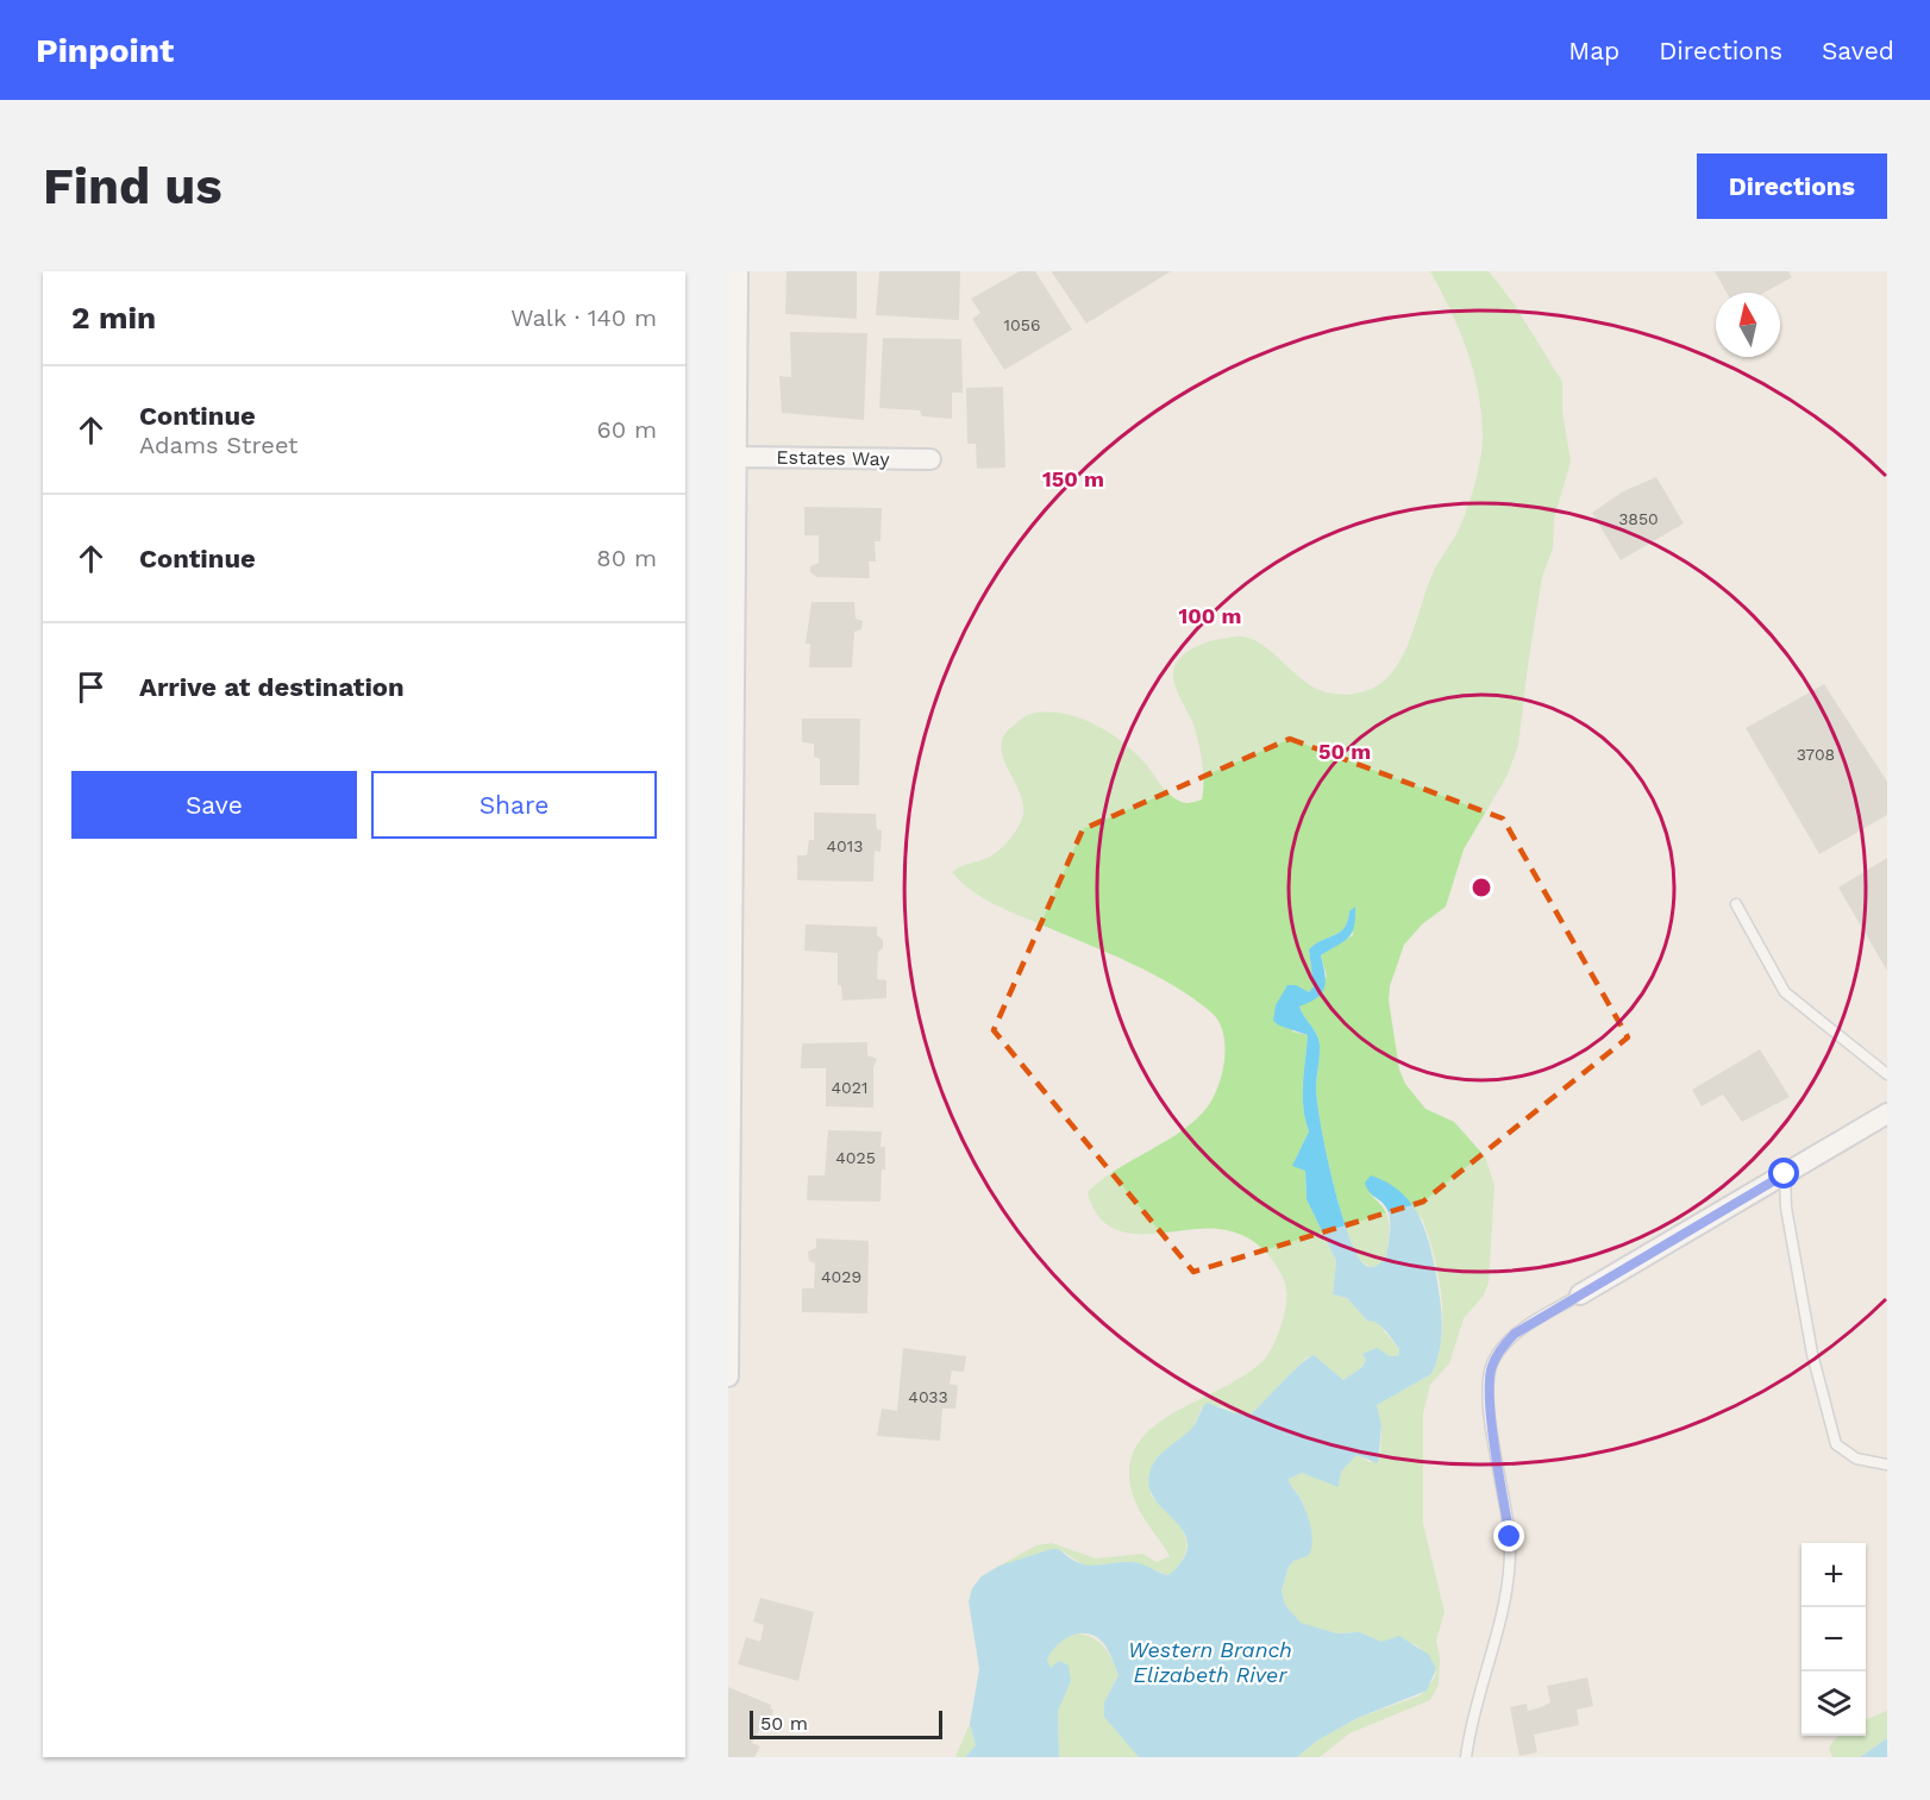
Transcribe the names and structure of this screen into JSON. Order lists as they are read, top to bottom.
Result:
{
  "streets": {
    "street": ["Estates Way"]
  },
  "water": ["Western Branch Elizabeth River"],
  "house_numbers": [
    "1056",
    "3850",
    "3708",
    "4013",
    "4021",
    "4025",
    "4029",
    "4033"
  ],
  "scale_bar": "50 m",
  "north": "top",
  "page": {
    "header": "Pinpoint",
    "nav": ["Map", "Directions", "Saved"],
    "buttons": [
      "Directions",
      ["Save", "Share"]
    ],
    "title": "Find us",
    "heading": ["2 min", "Walk · 140 m"],
    "list": [
      ["Continue", "Adams Street", "60 m"],
      ["Continue", "80 m"],
      "Arrive at destination"
    ],
    "map_buttons": ["+", "−"],
    "scale": "50 m"
  },
  "rings": ["150 m", "100 m", "50 m"]
}
